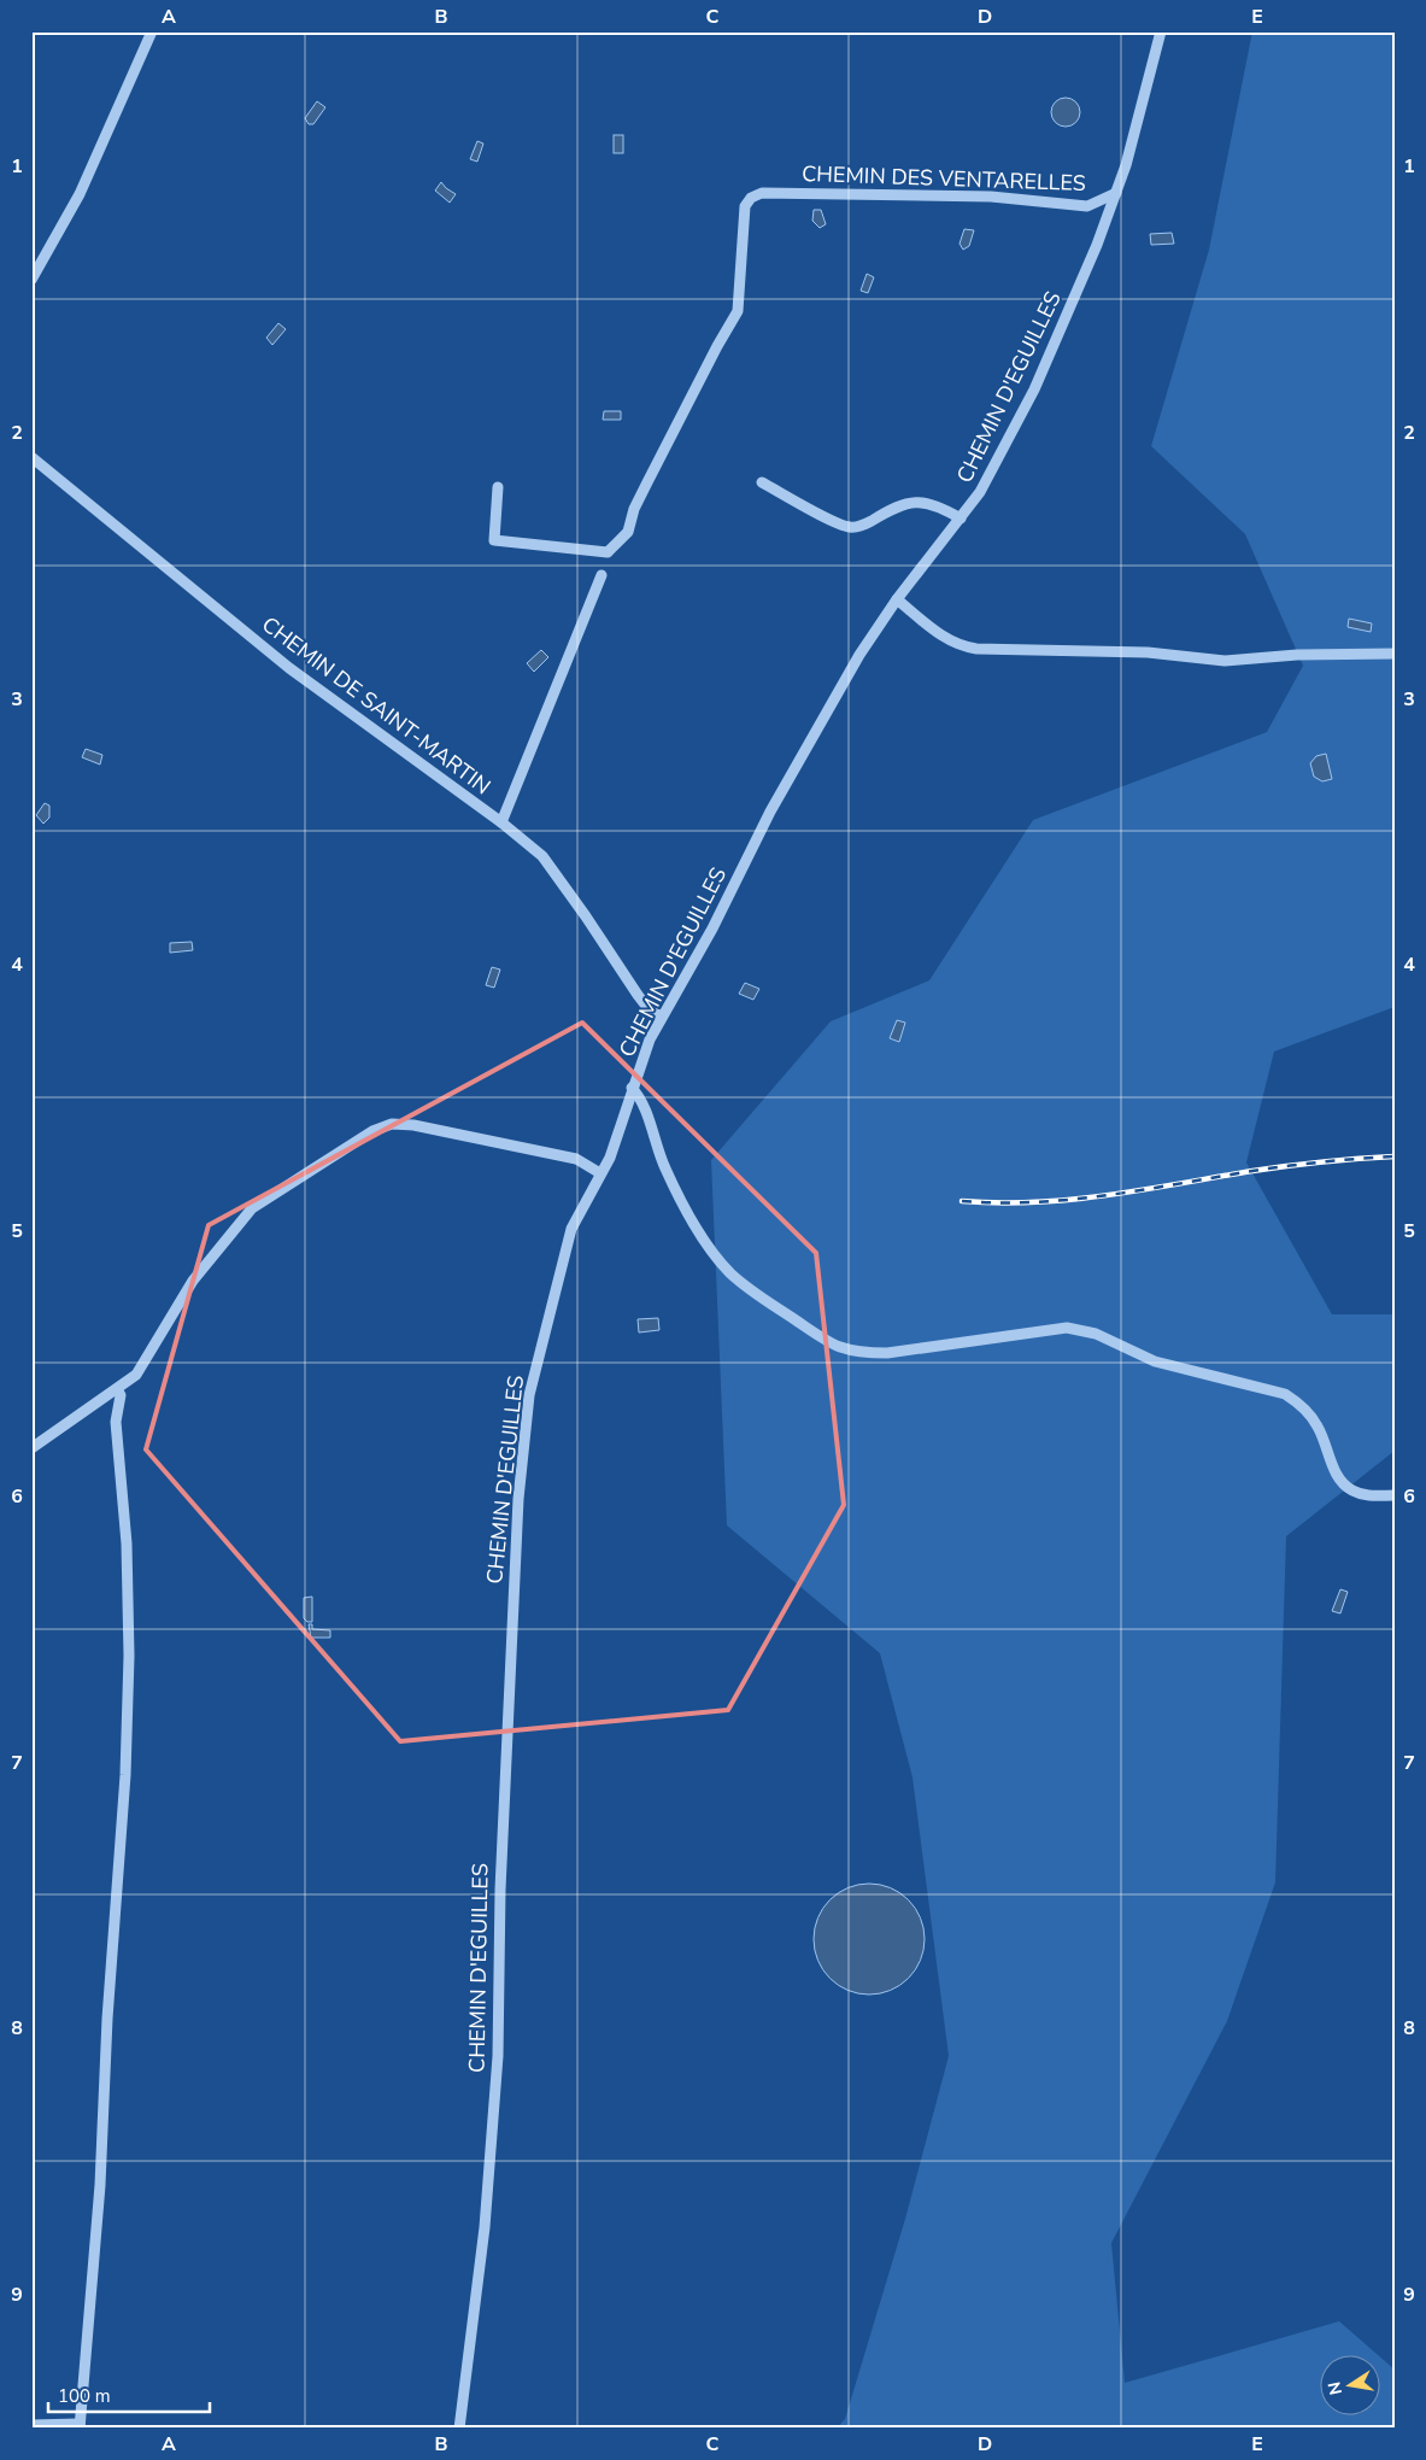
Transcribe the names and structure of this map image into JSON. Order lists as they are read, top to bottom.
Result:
{
  "streets": {
    "street": ["CHEMIN DES VENTARELLES", "CHEMIN D'EGUILLES", "CHEMIN DE SAINT-MARTIN"]
  },
  "crossings": [
    ["CHEMIN DES VENTARELLES", "CHEMIN D'EGUILLES"],
    ["CHEMIN D'EGUILLES", "CHEMIN DE SAINT-MARTIN"]
  ],
  "scale_bar": "100 m",
  "north": "left",
  "grid": {
    "columns": [
      "A",
      "B",
      "C",
      "D",
      "E"
    ],
    "rows": [
      "1",
      "2",
      "3",
      "4",
      "5",
      "6",
      "7",
      "8",
      "9"
    ]
  }
}
